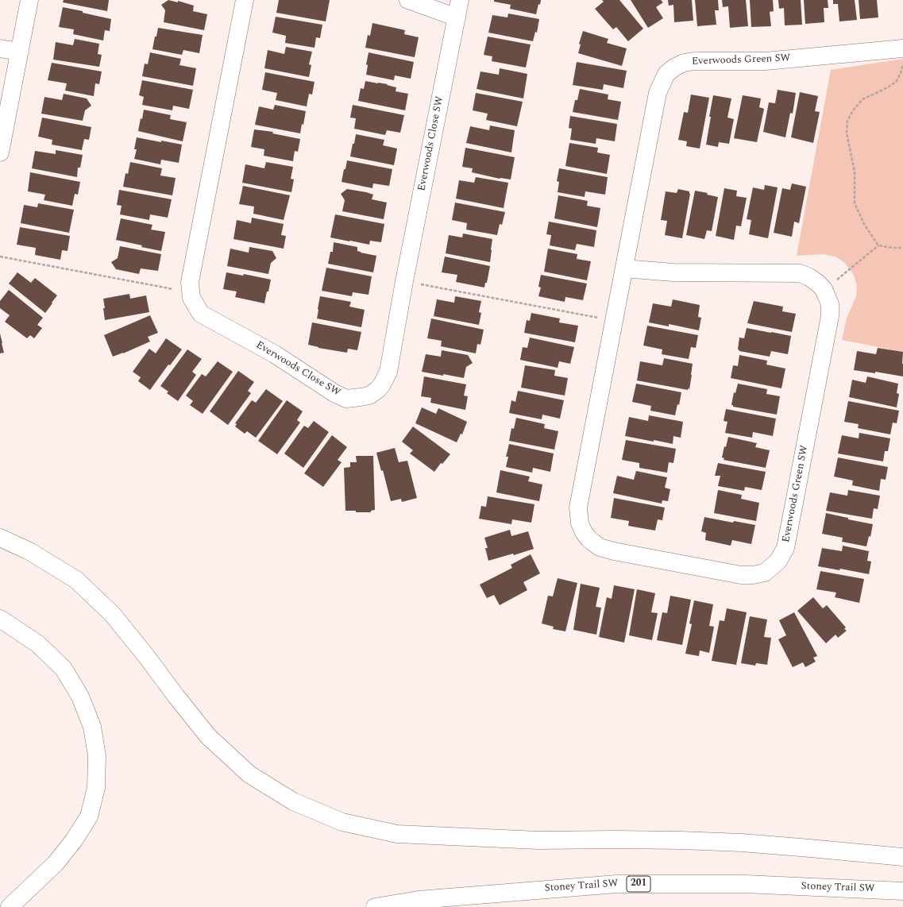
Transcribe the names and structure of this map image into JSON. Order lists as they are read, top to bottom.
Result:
{
  "streets": {
    "main road": [
      "Everwoods Green SW",
      "Everwoods Close SW",
      "201",
      "Stoney Trail SW"
    ]
  }
}
